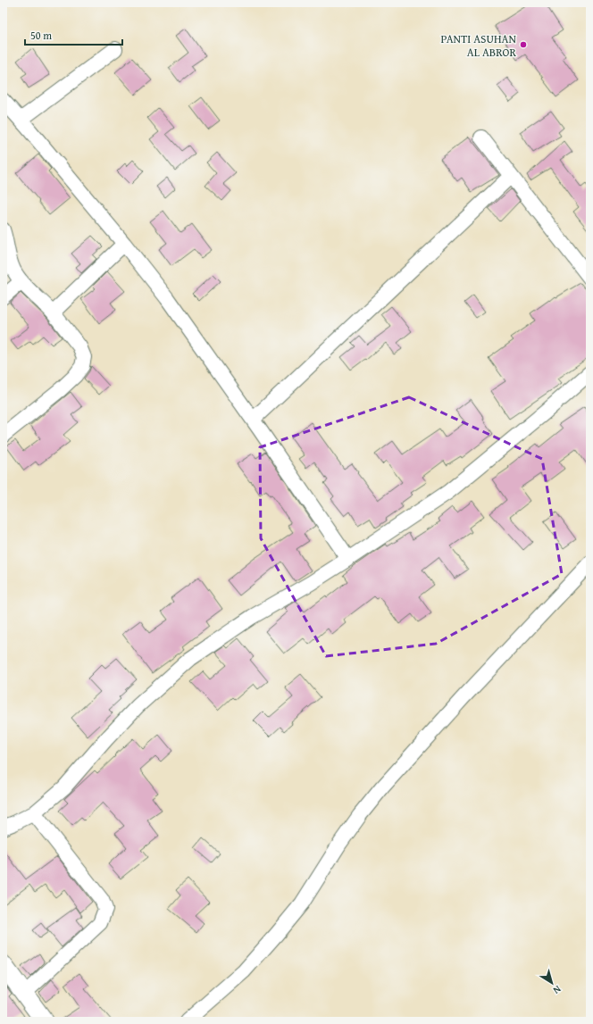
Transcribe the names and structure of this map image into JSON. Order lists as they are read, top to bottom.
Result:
{
  "places": ["PANTI ASUHAN AL ABROR"],
  "scale_bar": "50 m",
  "north": "bottom right"
}
